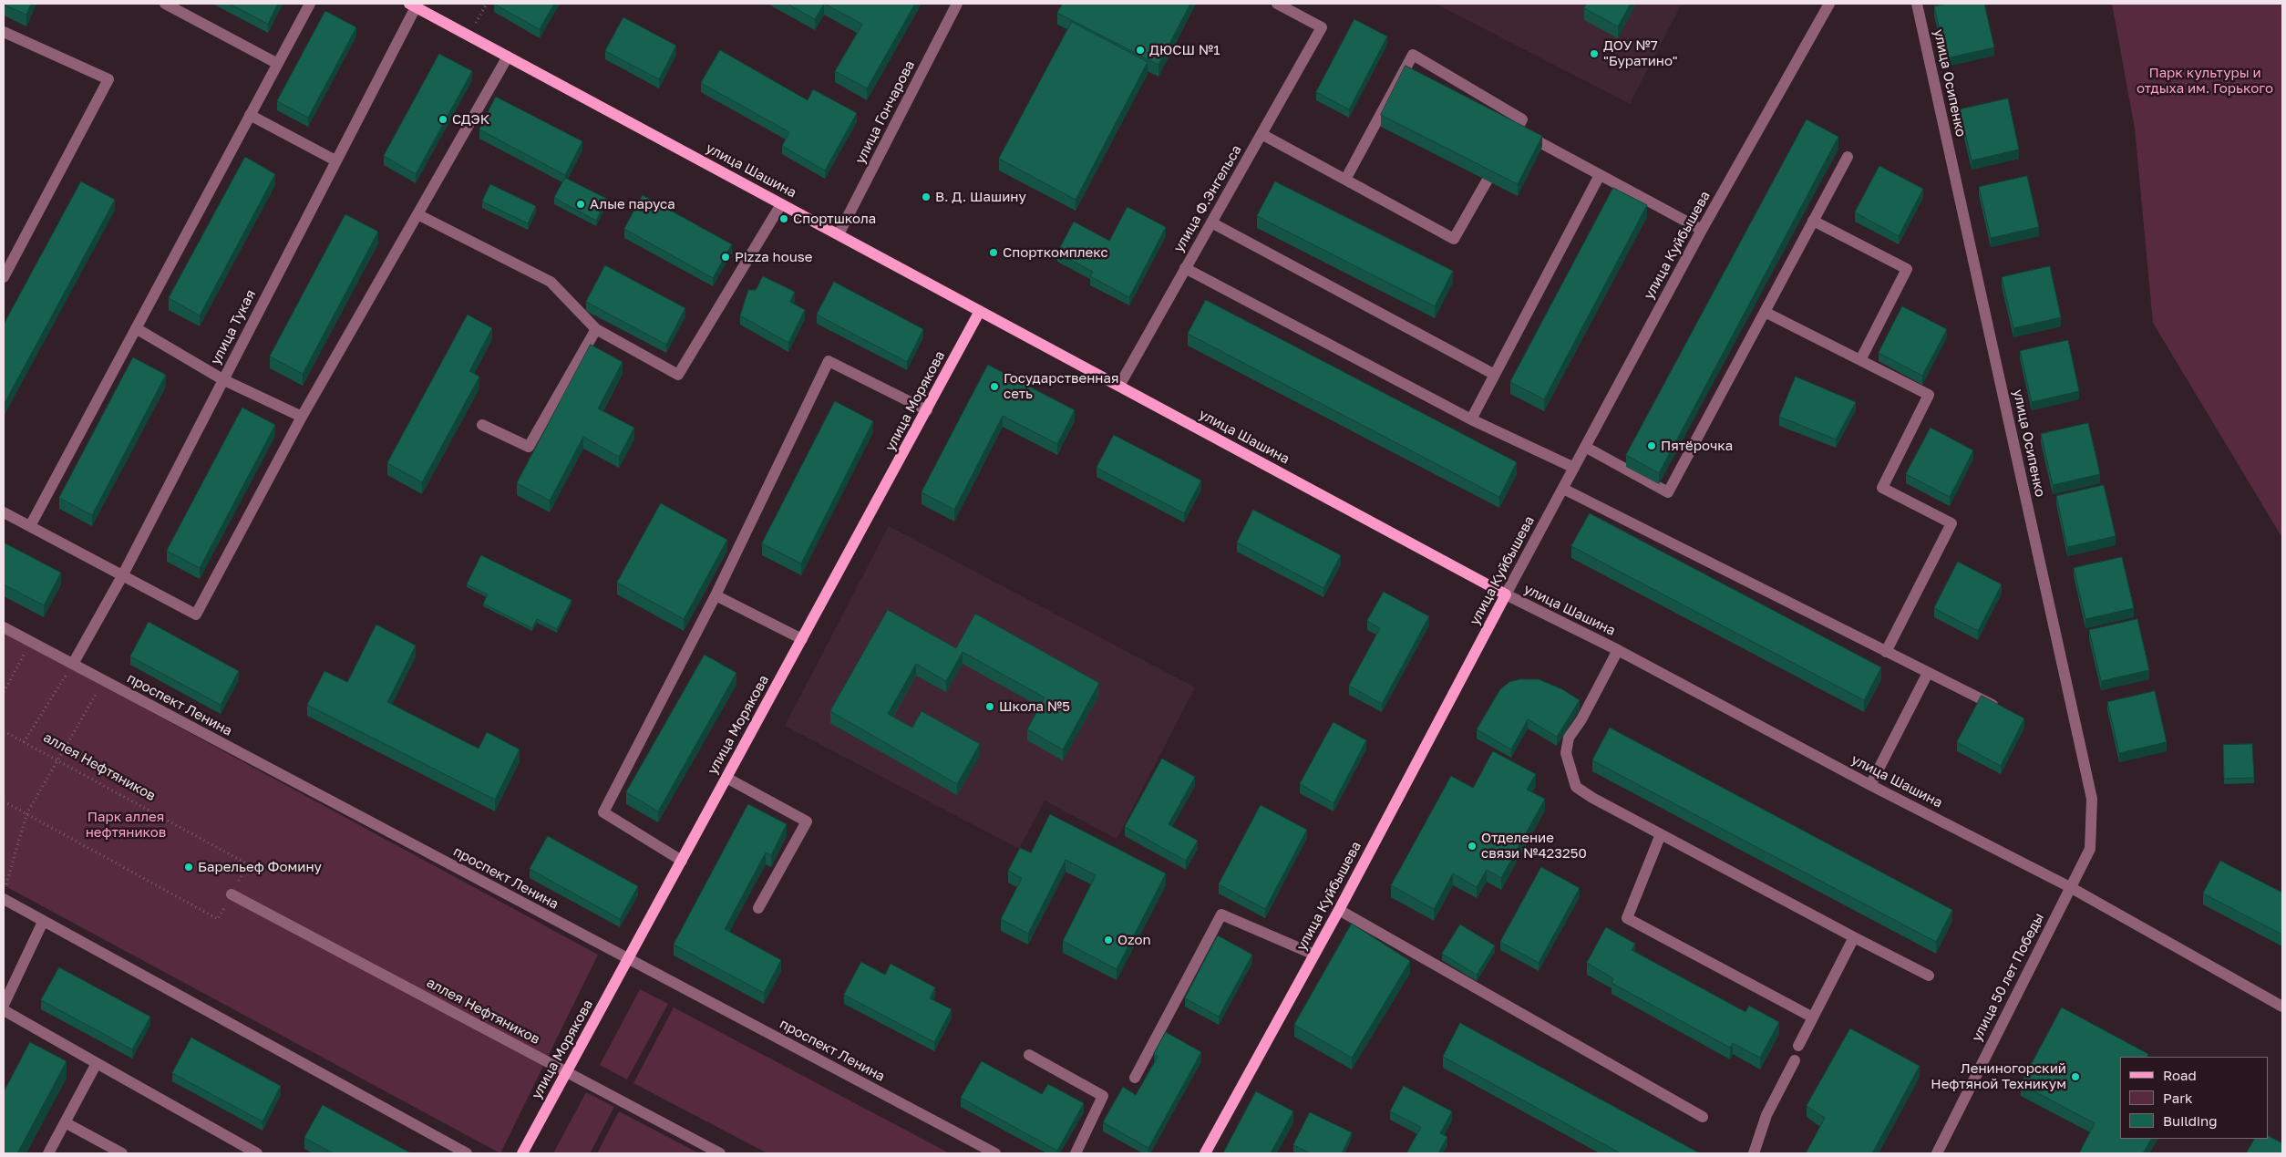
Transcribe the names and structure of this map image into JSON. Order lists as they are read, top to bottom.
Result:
{
  "streets": {
    "main road": ["улица Шашина", "улица Куйбышева", "улица Морякова"],
    "street": [
      "улица Осипенко",
      "улица Гончарова",
      "улица Ф.Энгельса",
      "улица Тукая",
      "проспект Ленина",
      "аллея Нефтяников",
      "улица 50 лет Победы"
    ]
  },
  "crossings": [
    ["улица Осипенко", "улица Шашина"],
    ["улица Осипенко", "улица 50 лет Победы"],
    ["улица Гончарова", "улица Шашина"],
    ["улица Шашина", "улица Ф.Энгельса"],
    ["улица Шашина", "улица Куйбышева"],
    ["улица Шашина", "улица Тукая"],
    ["улица Шашина", "улица Морякова"],
    ["улица Шашина", "улица 50 лет Победы"],
    ["улица Тукая", "проспект Ленина"],
    ["улица Морякова", "проспект Ленина"],
    ["улица Морякова", "аллея Нефтяников"]
  ],
  "parks": ["Парк культуры и отдыха им. Горького", "Парк аллея нефтяников"],
  "places": [
    "ДЮСШ №1",
    "ДОУ №7 \"Буратино\"",
    "СДЭК",
    "В. Д. Шашину",
    "Алые паруса",
    "Спортшкола",
    "Спорткомплекс",
    "Pizza house",
    "Государственная сеть",
    "Пятёрочка",
    "Школа №5",
    "Отделение связи №423250",
    "Барельеф Фомину",
    "Ozon",
    "Лениногорский Нефтяной Техникум"
  ],
  "legend": ["Road", "Park", "Building"]
}
